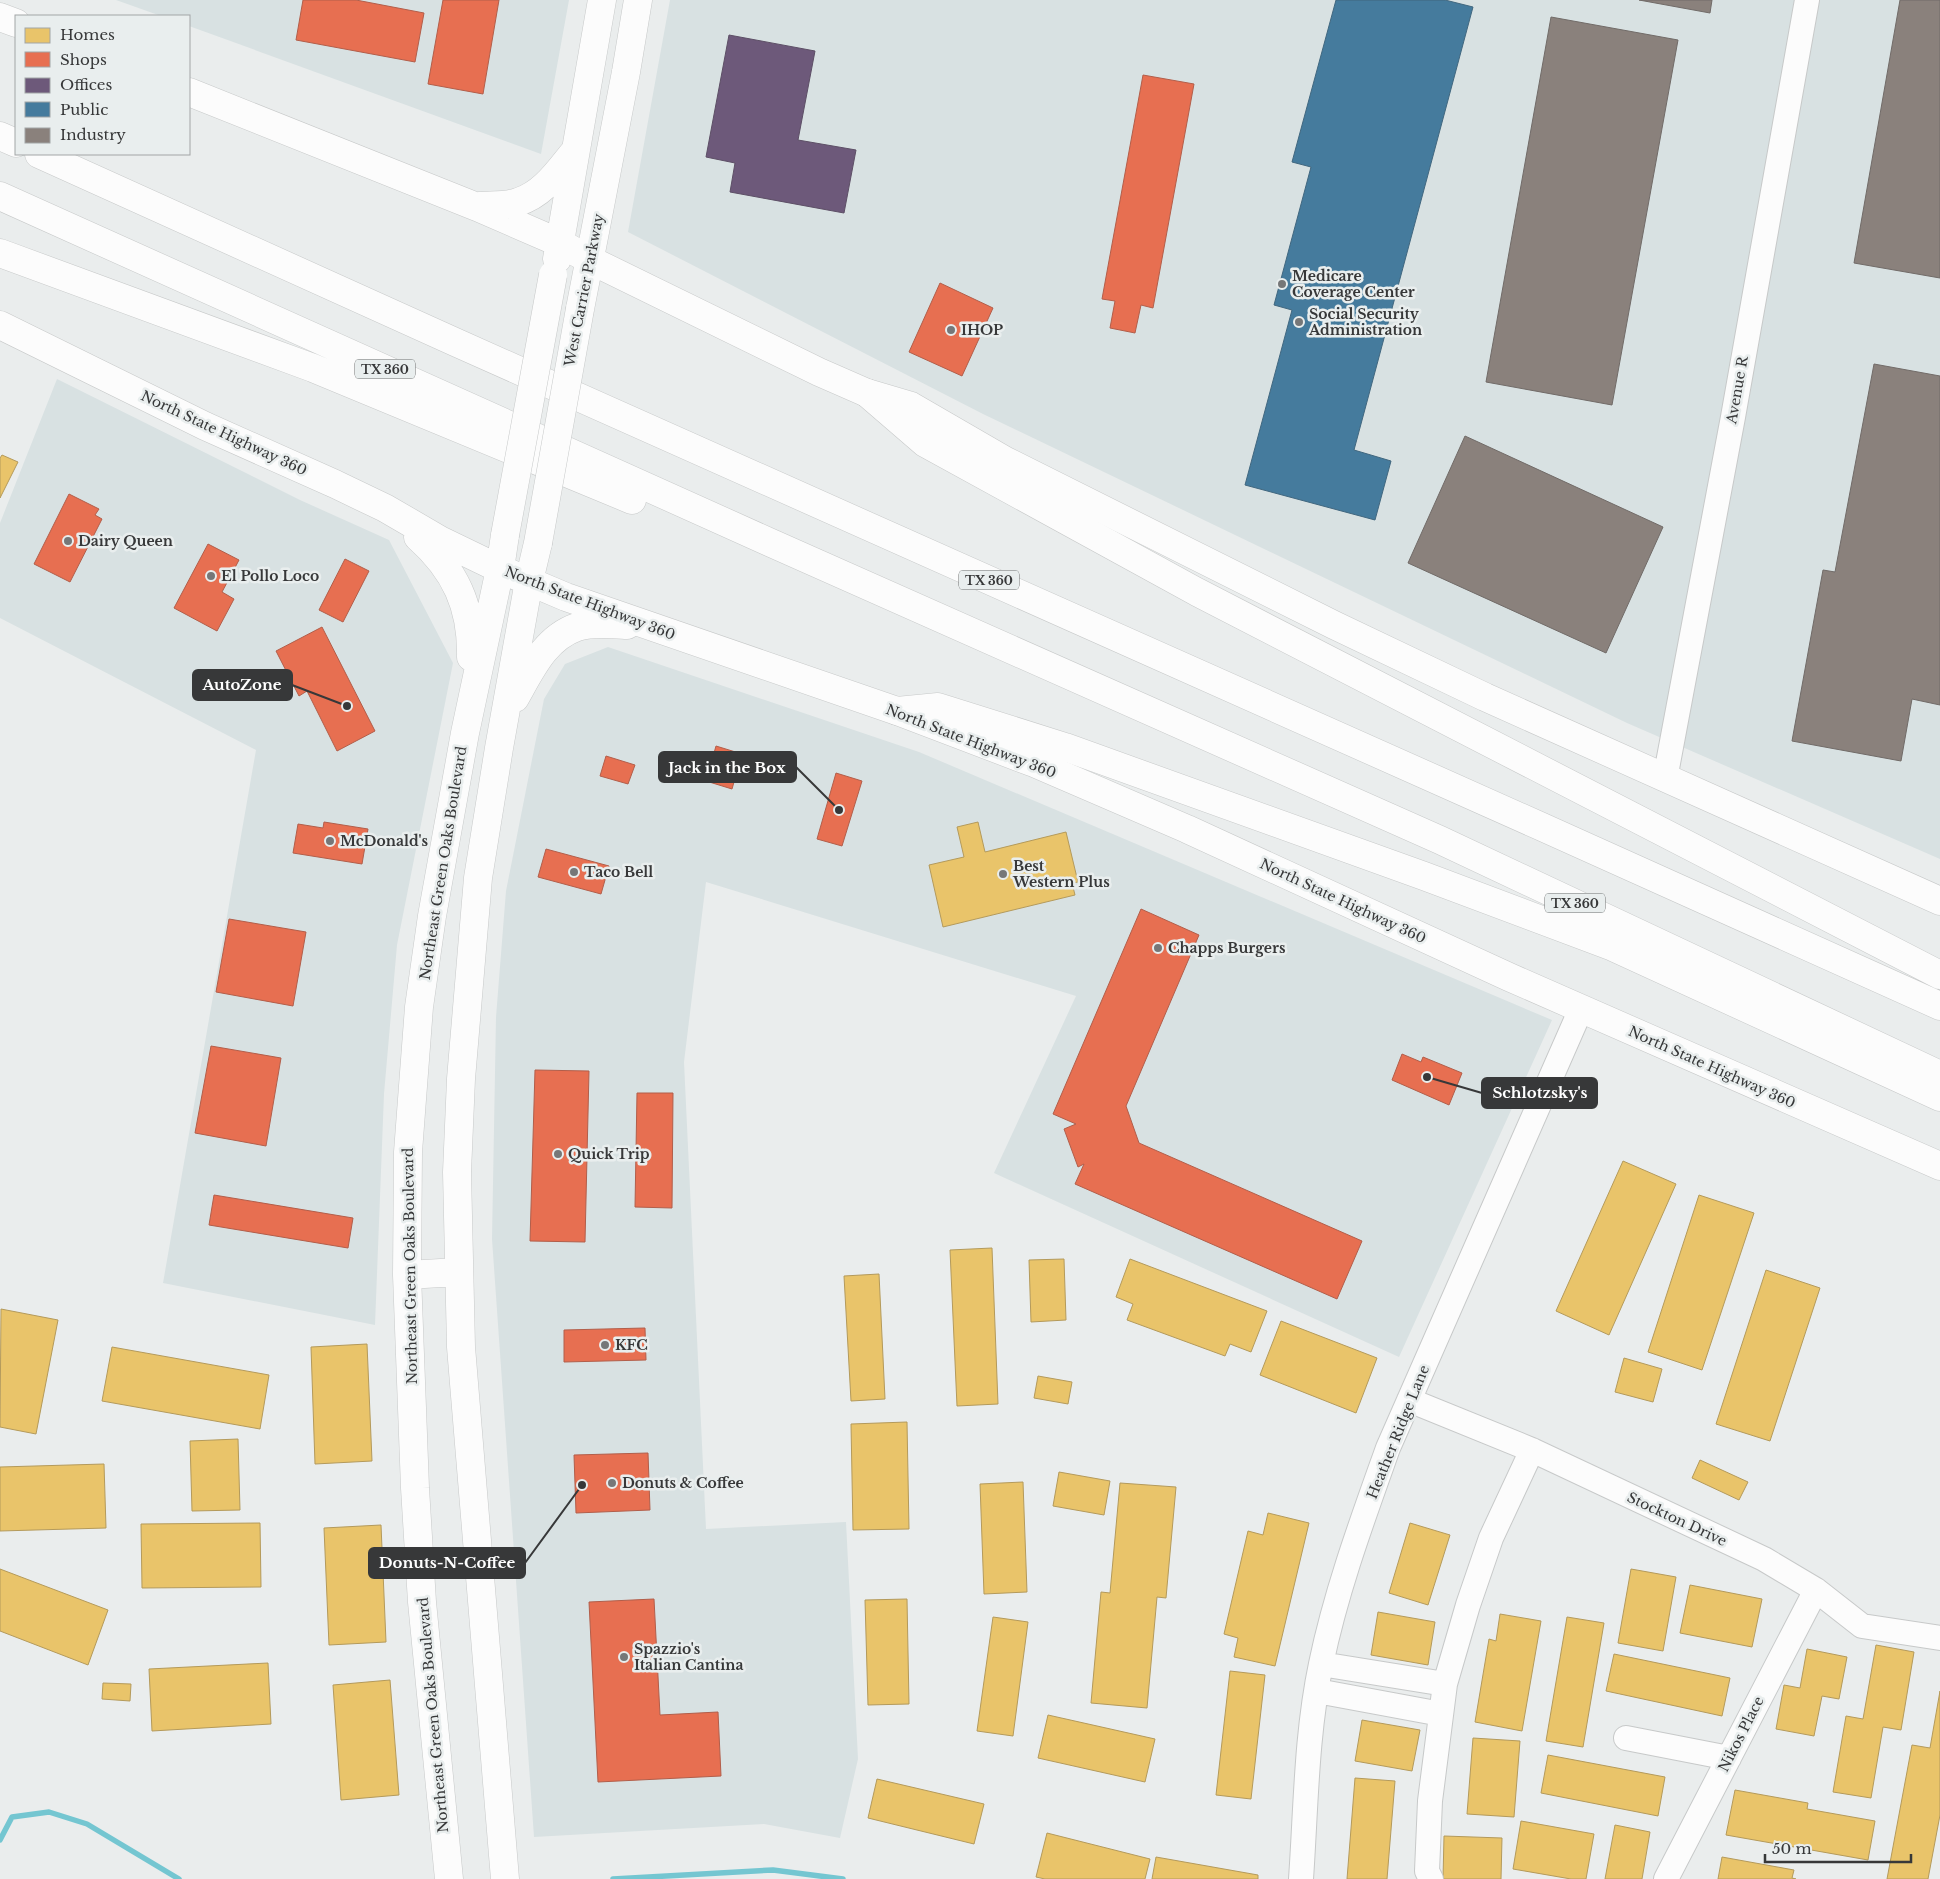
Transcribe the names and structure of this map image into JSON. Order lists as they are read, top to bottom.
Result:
{
  "streets": {
    "main road": [
      "West Carrier Parkway",
      "TX 360",
      "North State Highway 360",
      "Northeast Green Oaks Boulevard"
    ],
    "street": [
      "Avenue R",
      "Heather Ridge Lane",
      "Stockton Drive",
      "Nikos Place"
    ]
  },
  "crossings": [
    ["West Carrier Parkway", "North State Highway 360"],
    ["North State Highway 360", "Northeast Green Oaks Boulevard"],
    ["North State Highway 360", "Heather Ridge Lane"],
    ["Heather Ridge Lane", "Stockton Drive"],
    ["Stockton Drive", "Nikos Place"]
  ],
  "places": [
    "Medicare Coverage Center",
    "Social Security Administration",
    "IHOP",
    "Dairy Queen",
    "El Pollo Loco",
    "AutoZone",
    "Jack in the Box",
    "McDonald's",
    "Taco Bell",
    "Best Western Plus",
    "Chapps Burgers",
    "Schlotzsky's",
    "Quick Trip",
    "KFC",
    "Donuts & Coffee",
    "Donuts-N-Coffee",
    "Spazzio's Italian Cantina"
  ],
  "legend": [
    "Homes",
    "Shops",
    "Offices",
    "Public",
    "Industry"
  ],
  "scale_bar": "50 m"
}
